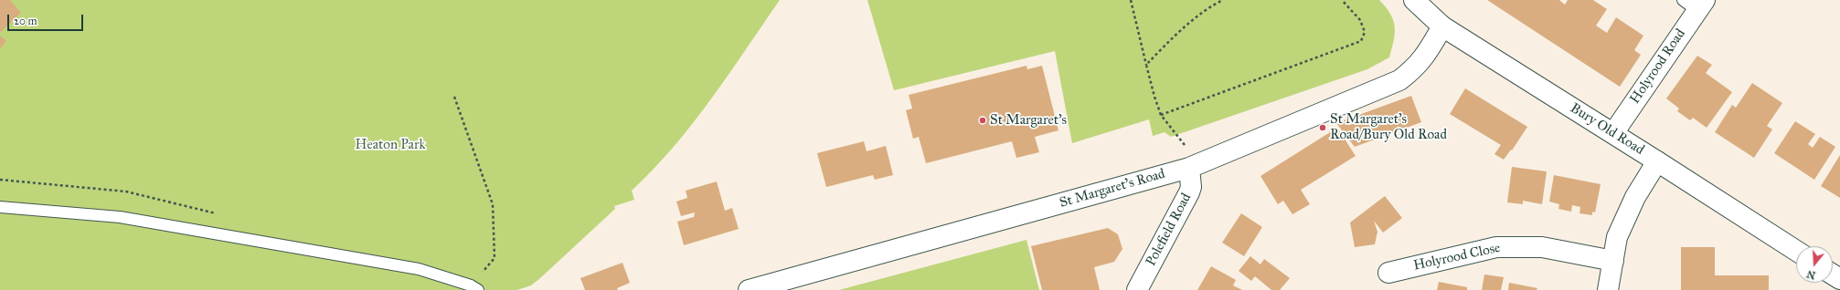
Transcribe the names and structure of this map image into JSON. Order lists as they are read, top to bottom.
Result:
{
  "streets": {
    "street": [
      "Holyrood Road",
      "Bury Old Road",
      "St Margaret's Road",
      "Polefield Road",
      "Holyrood Close"
    ]
  },
  "crossings": [
    ["Holyrood Road", "Bury Old Road"],
    ["Bury Old Road", "St Margaret's Road"],
    ["St Margaret's Road", "Polefield Road"]
  ],
  "parks": ["Heaton Park"],
  "places": ["St Margaret's", "St Margaret's Road/Bury Old Road"],
  "scale_bar": "20 m",
  "north": "bottom"
}
